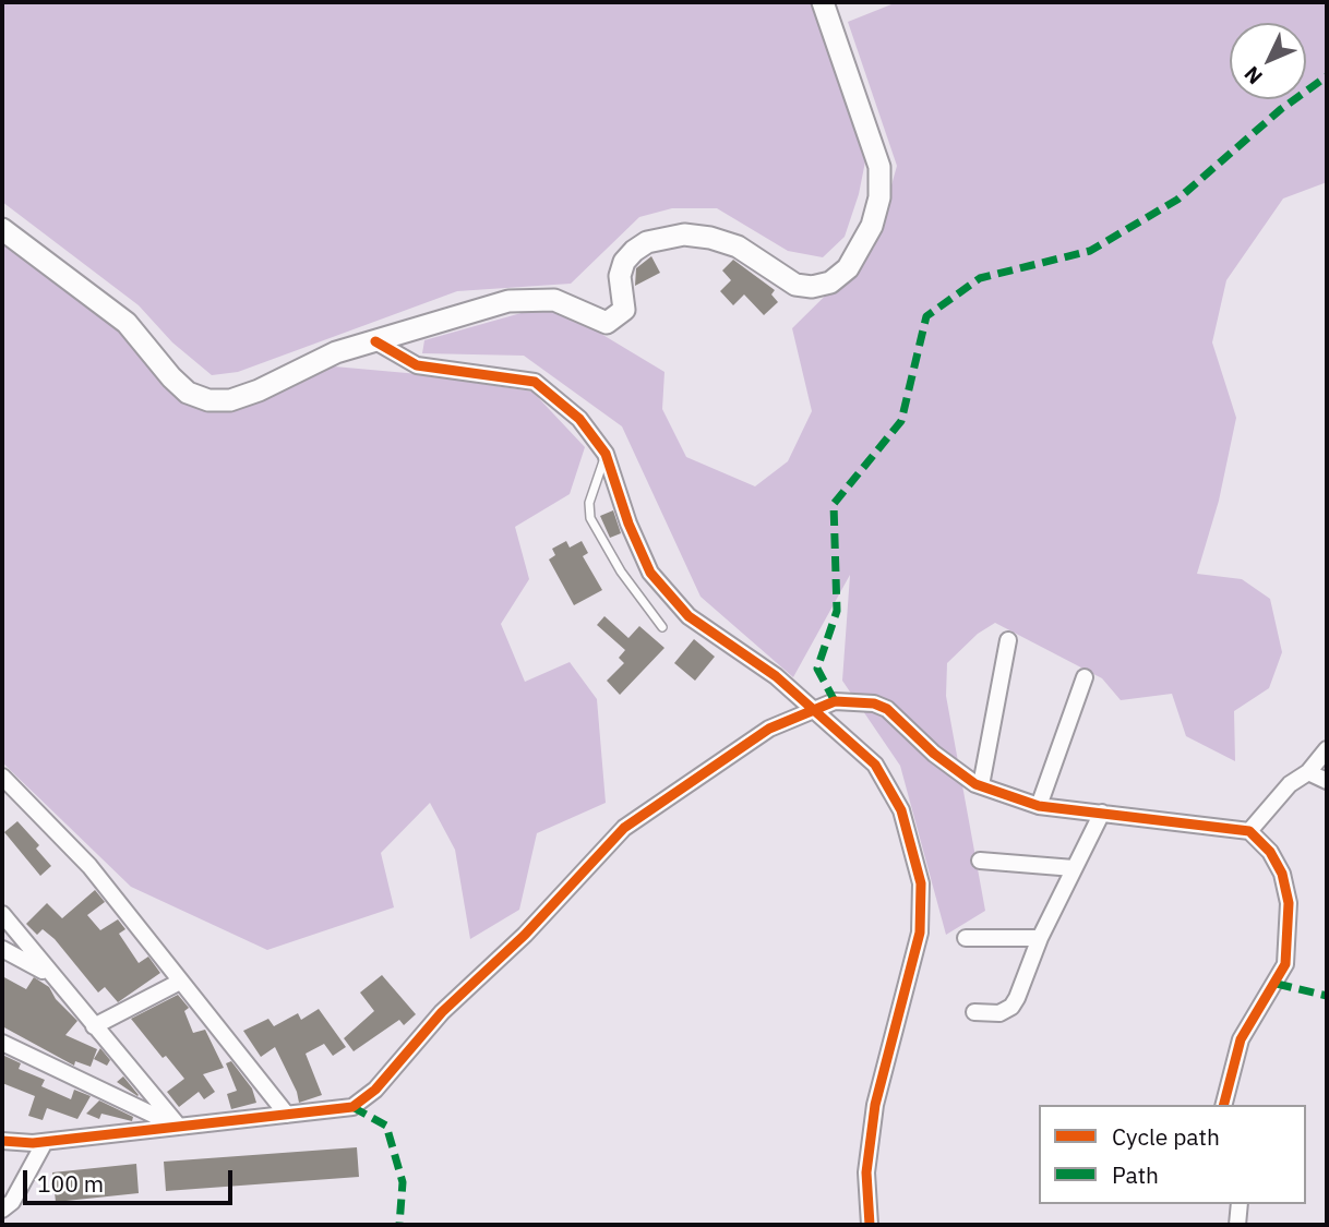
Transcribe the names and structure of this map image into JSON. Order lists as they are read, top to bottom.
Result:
{
  "legend": ["Cycle path", "Path"],
  "scale_bar": "100 m",
  "north": "bottom left"
}
